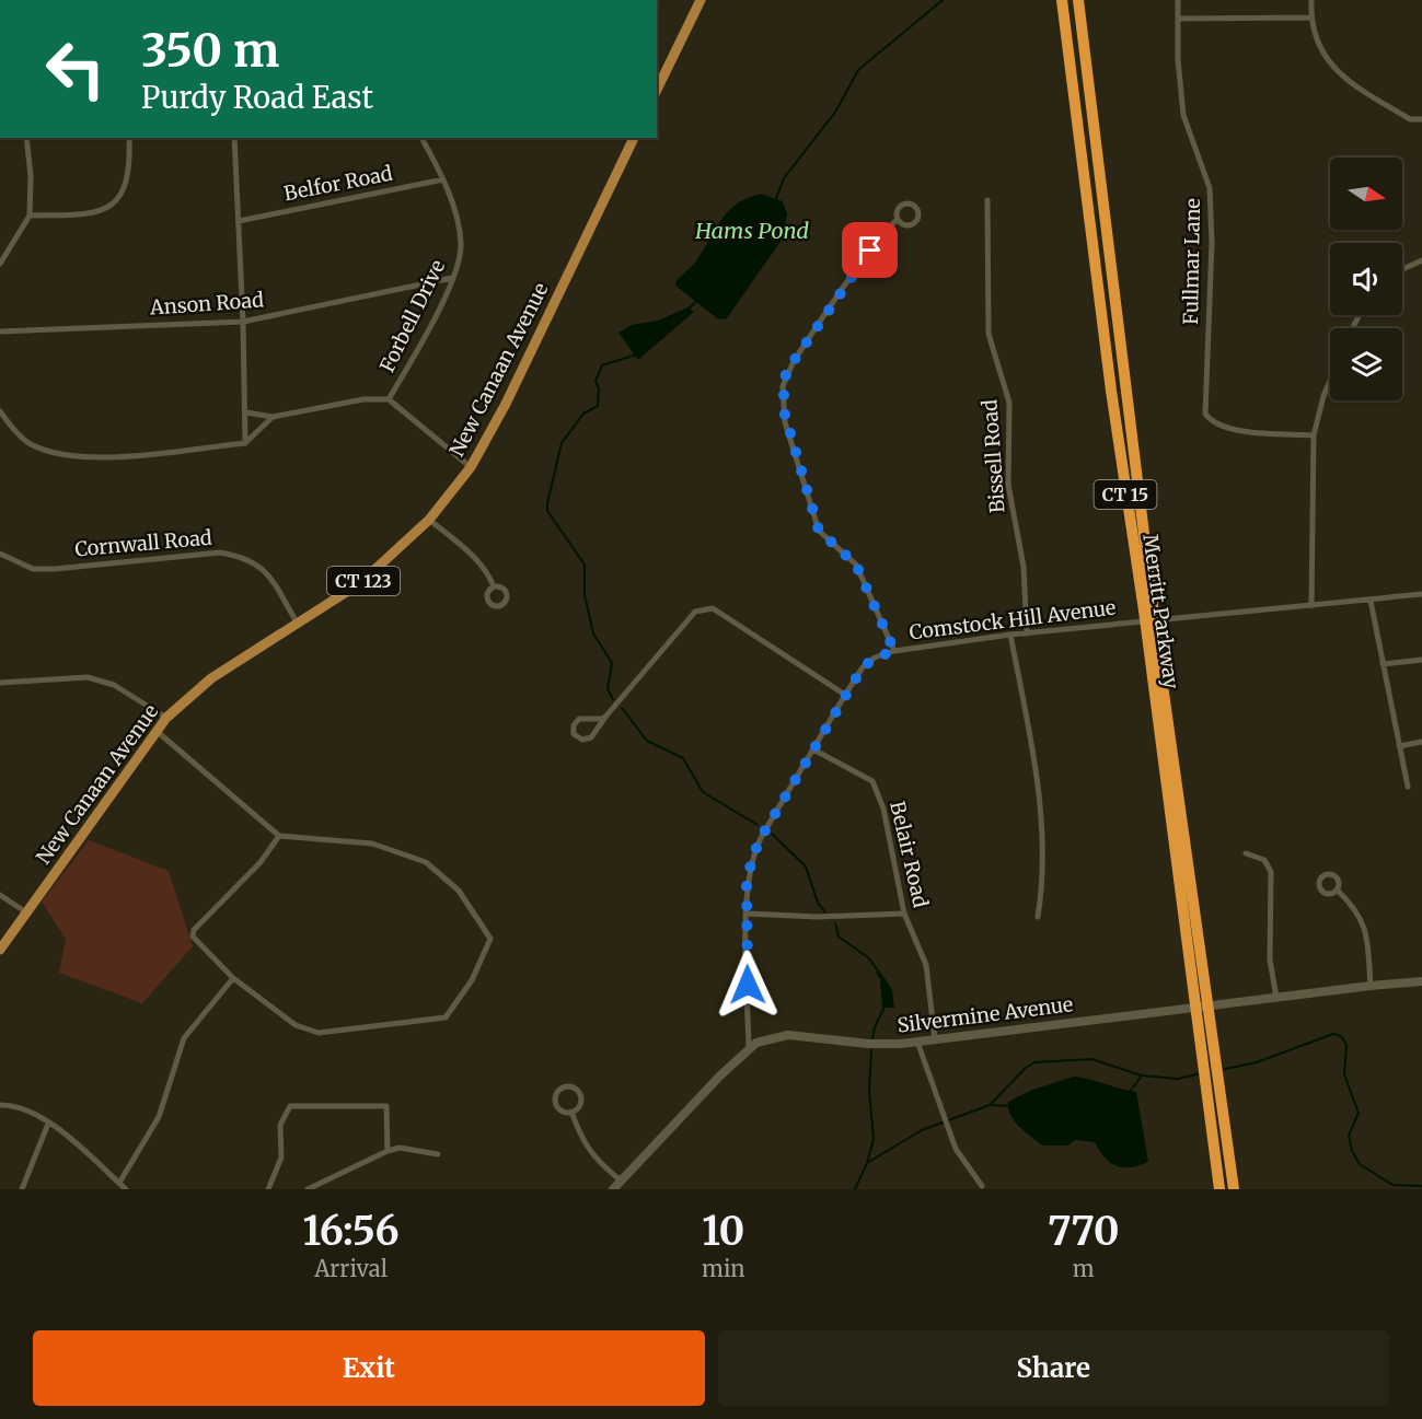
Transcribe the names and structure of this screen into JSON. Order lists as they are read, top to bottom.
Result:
{
  "streets": {
    "highway": ["CT 15", "Merritt Parkway"],
    "main road": ["New Canaan Avenue", "CT 123"],
    "street": [
      "Belfor Road",
      "Fullmar Lane",
      "Anson Road",
      "Forbell Drive",
      "Bissell Road",
      "Cornwall Road",
      "Comstock Hill Avenue",
      "Belair Road",
      "Silvermine Avenue"
    ]
  },
  "crossings": [
    ["Belfor Road", "Forbell Drive"],
    ["Anson Road", "Forbell Drive"],
    ["Forbell Drive", "New Canaan Avenue"],
    ["New Canaan Avenue", "Cornwall Road"],
    ["Bissell Road", "Comstock Hill Avenue"],
    ["Comstock Hill Avenue", "Belair Road"],
    ["Comstock Hill Avenue", "Silvermine Avenue"],
    ["Belair Road", "Silvermine Avenue"]
  ],
  "water": ["Hams Pond"],
  "north": "right",
  "page": {
    "turn": ["350 m", "Purdy Road East"],
    "eta": [
      "16:56",
      "Arrival",
      "10",
      "min",
      "770",
      "m"
    ],
    "buttons": ["Exit", "Share"]
  }
}
